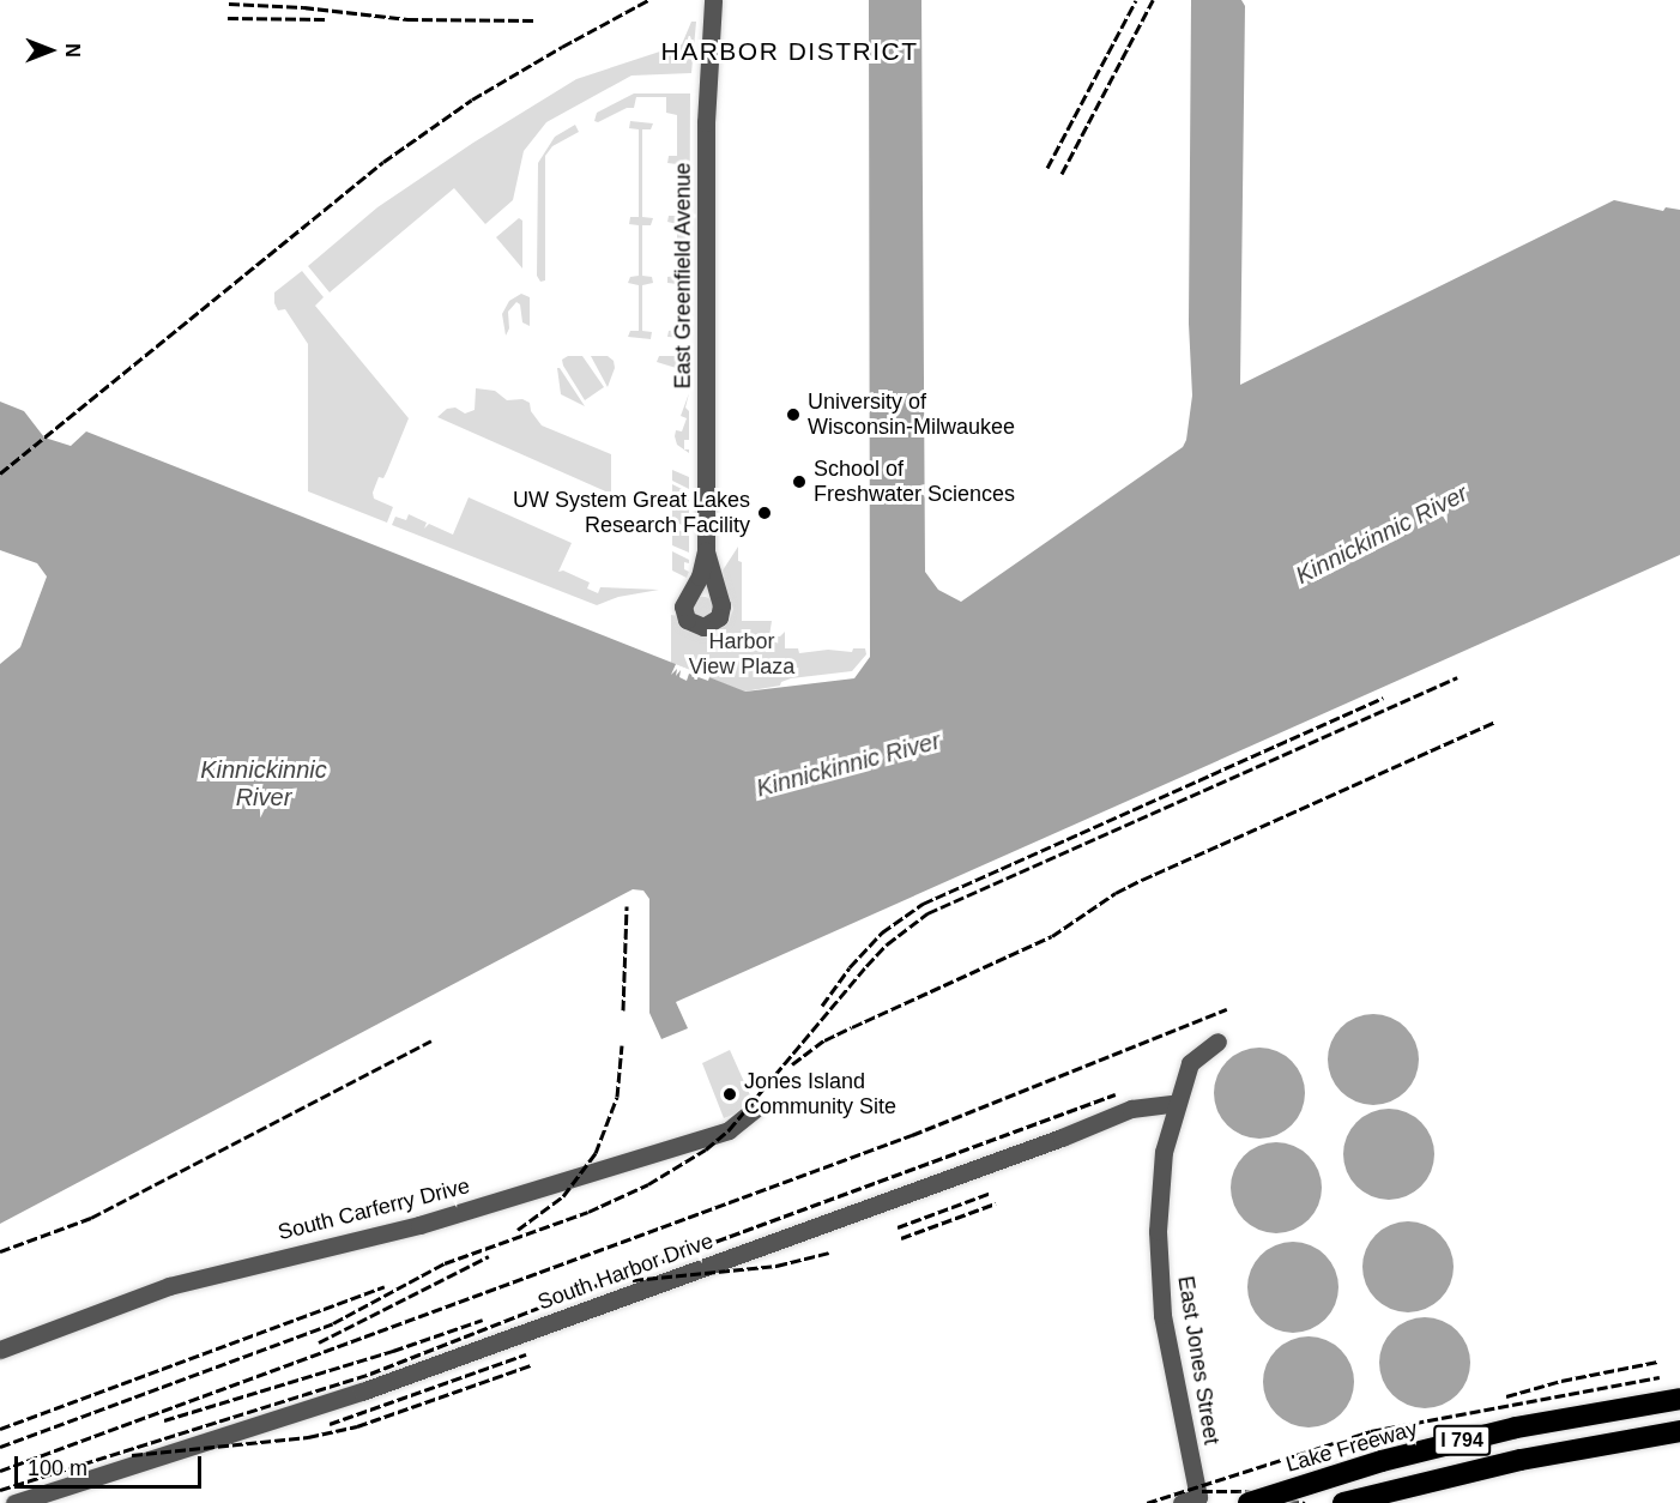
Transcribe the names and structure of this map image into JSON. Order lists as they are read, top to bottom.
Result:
{
  "streets": {
    "highway": ["I 794", "Lake Freeway"],
    "street": [
      "East Greenfield Avenue",
      "South Carferry Drive",
      "South Harbor Drive",
      "East Jones Street"
    ]
  },
  "crossings": [
    ["South Harbor Drive", "East Jones Street"]
  ],
  "districts": ["HARBOR DISTRICT"],
  "water": ["Kinnickinnic River"],
  "parks": ["Harbor View Plaza"],
  "places": [
    "University of Wisconsin-Milwaukee",
    "School of Freshwater Sciences",
    "UW System Great Lakes Research Facility",
    "Jones Island Community Site"
  ],
  "scale_bar": "100 m",
  "north": "right"
}
